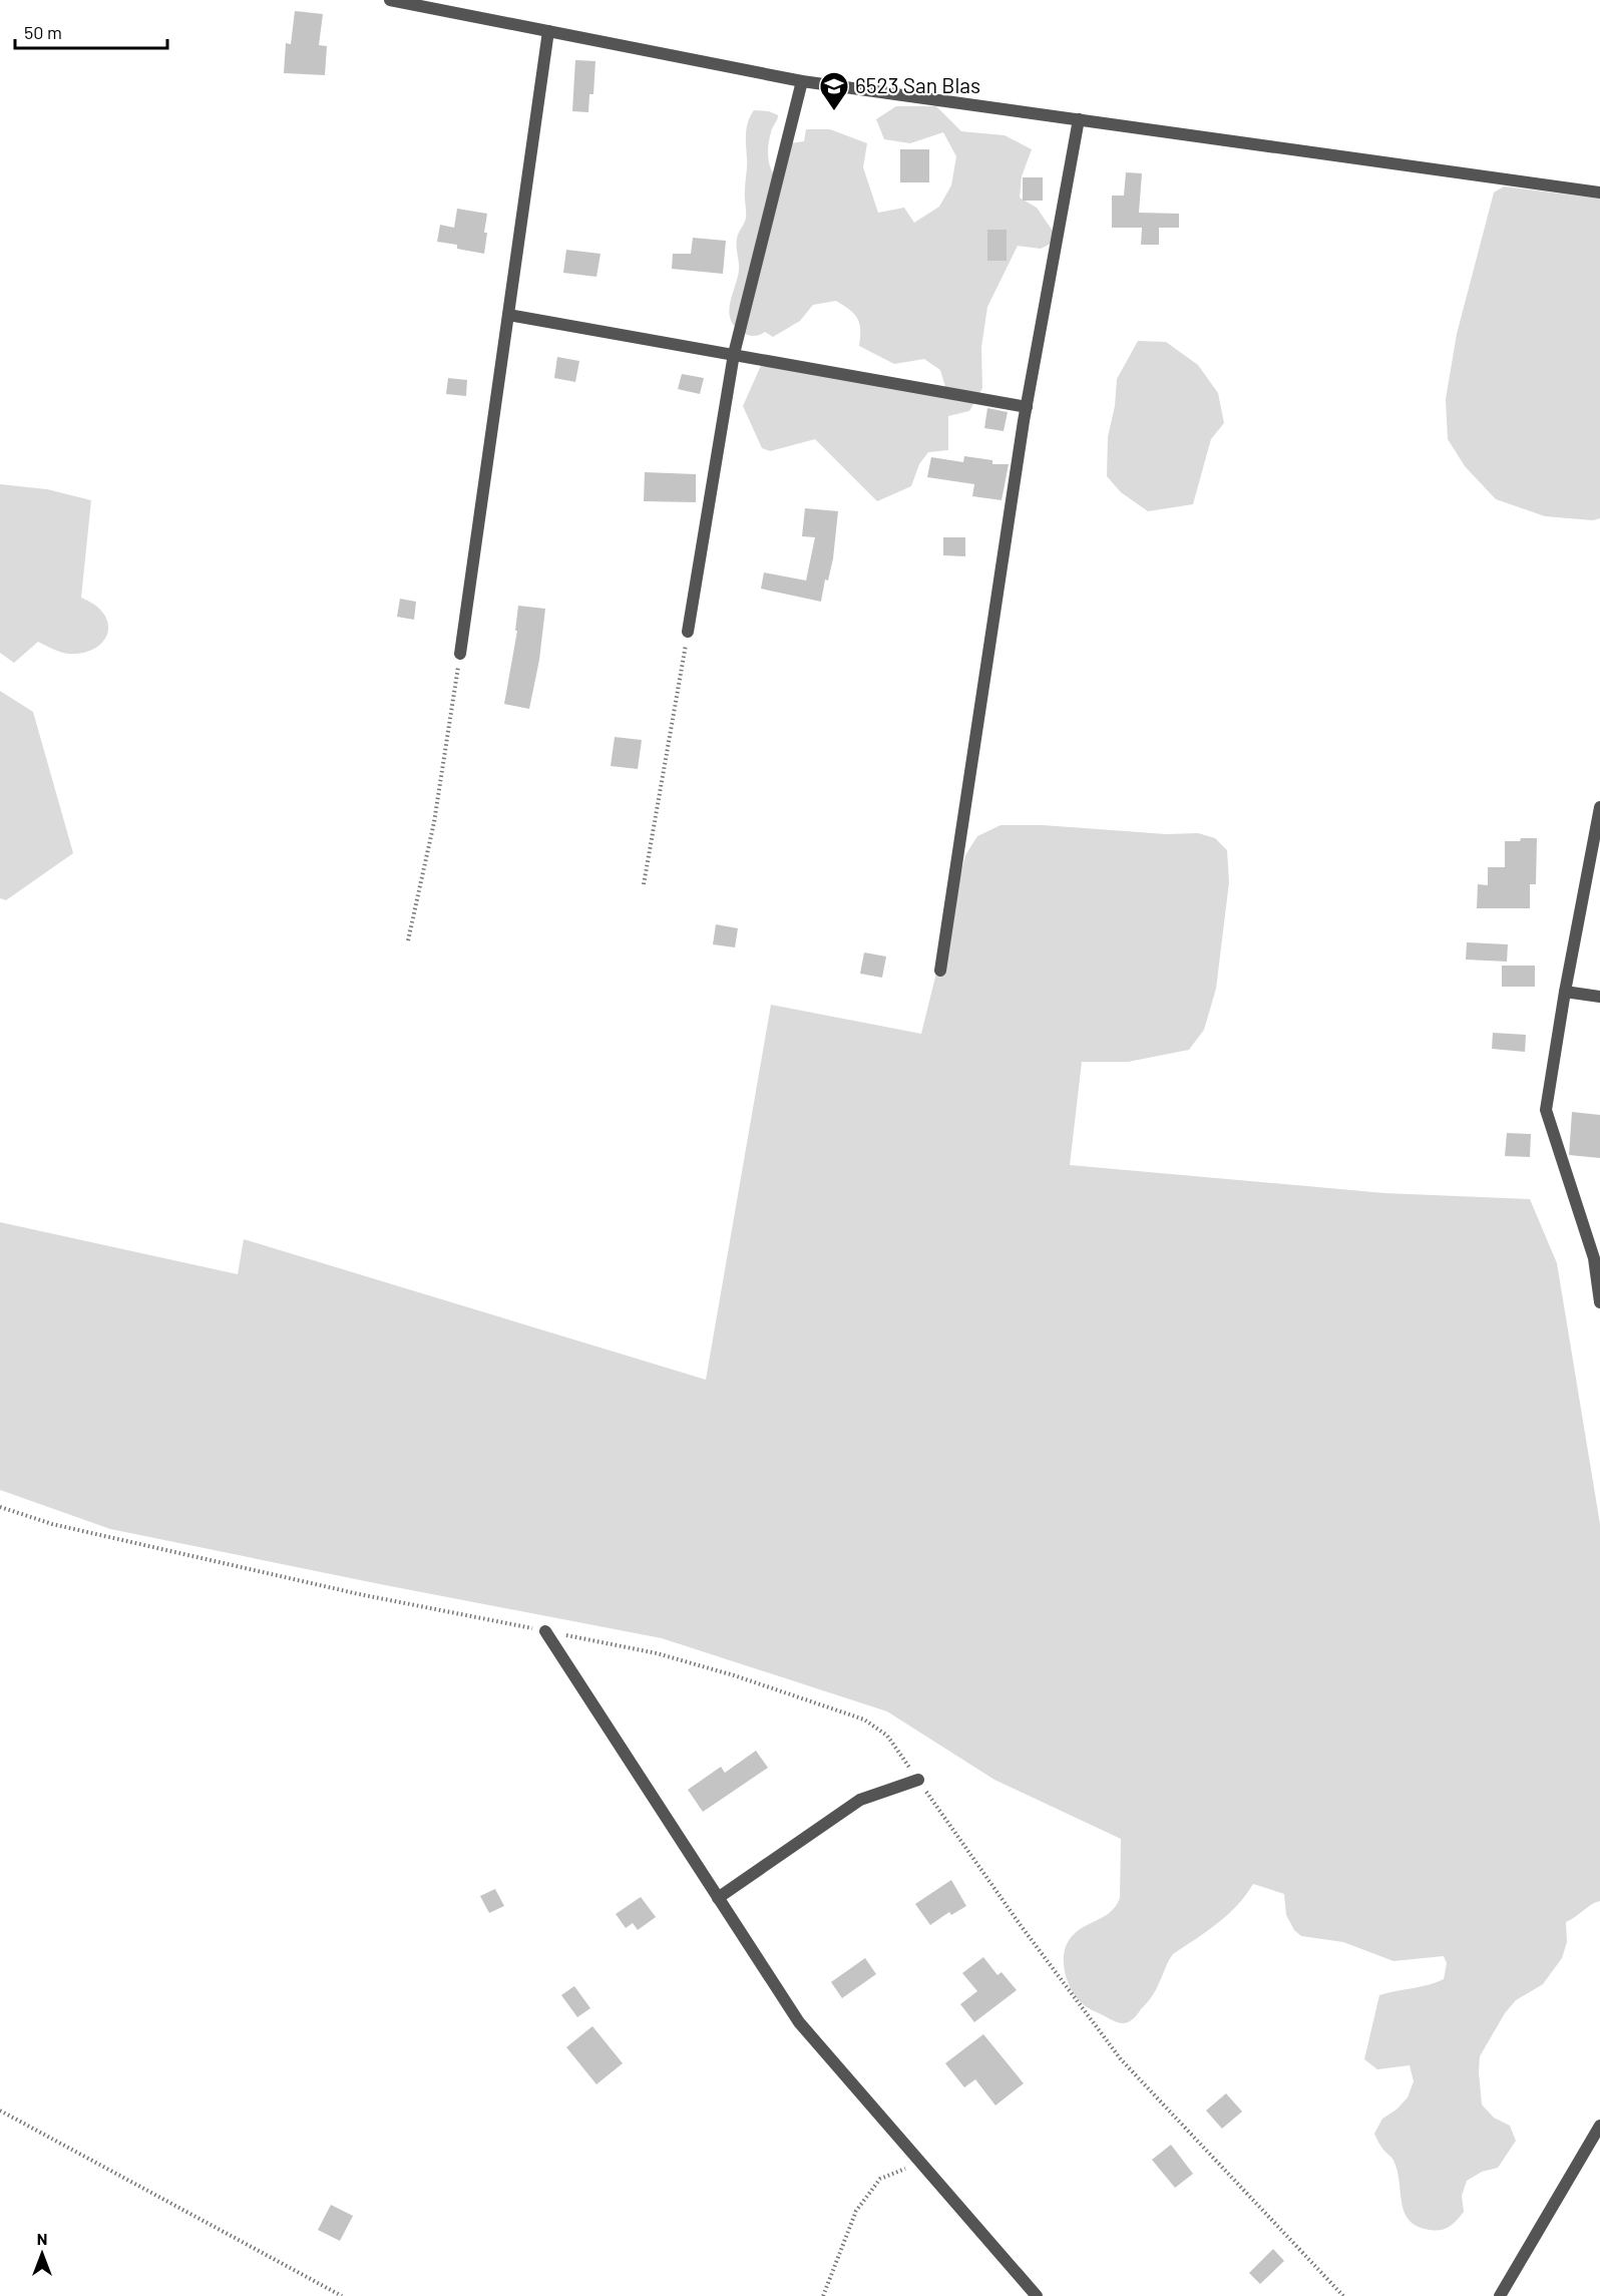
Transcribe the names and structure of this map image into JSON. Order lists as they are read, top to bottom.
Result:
{
  "places": {
    "school or university": ["6523 San Blas"]
  },
  "scale_bar": "50 m",
  "north": "top"
}
